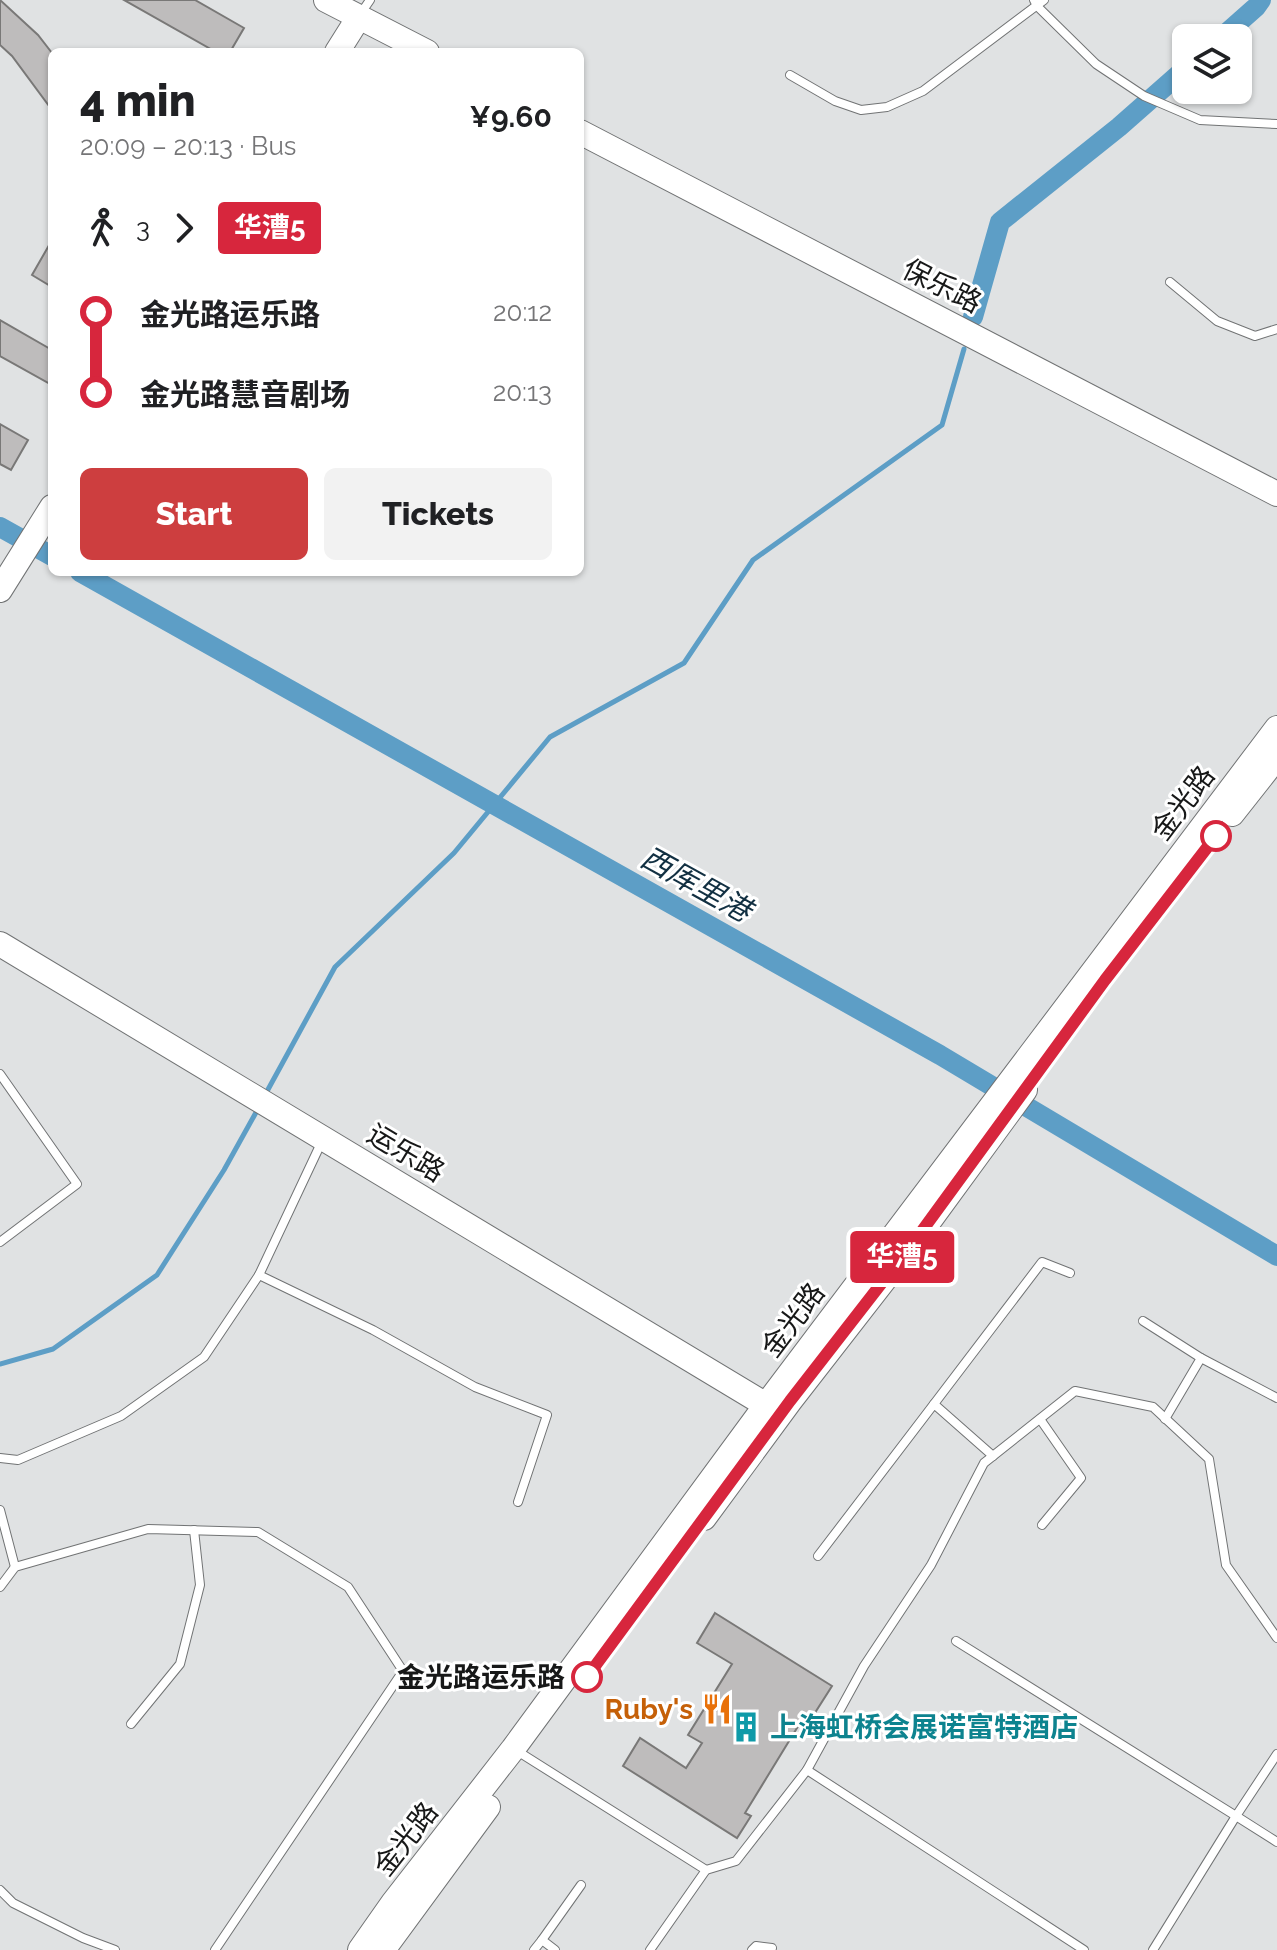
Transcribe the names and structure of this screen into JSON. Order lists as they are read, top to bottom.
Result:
{
  "streets": {
    "street": ["保乐路", "金光路", "运乐路"]
  },
  "crossings": [
    ["金光路", "运乐路"]
  ],
  "water": ["西厍里港"],
  "places": {
    "other": ["金光路运乐路"],
    "restaurant": ["Ruby's"],
    "building": ["上海虹桥会展诺富特酒店"]
  },
  "lines": ["bus line 华漕5"],
  "page": {
    "on_map": "华漕5",
    "heading": ["4 min", "20:09 – 20:13 · Bus", "¥9.60"],
    "legs": ["3", "华漕5"],
    "list": [
      {
        "name": "金光路运乐路",
        "value": "20:12"
      },
      {
        "name": "金光路慧音剧场",
        "value": "20:13"
      }
    ],
    "buttons": ["Start", "Tickets"]
  }
}
